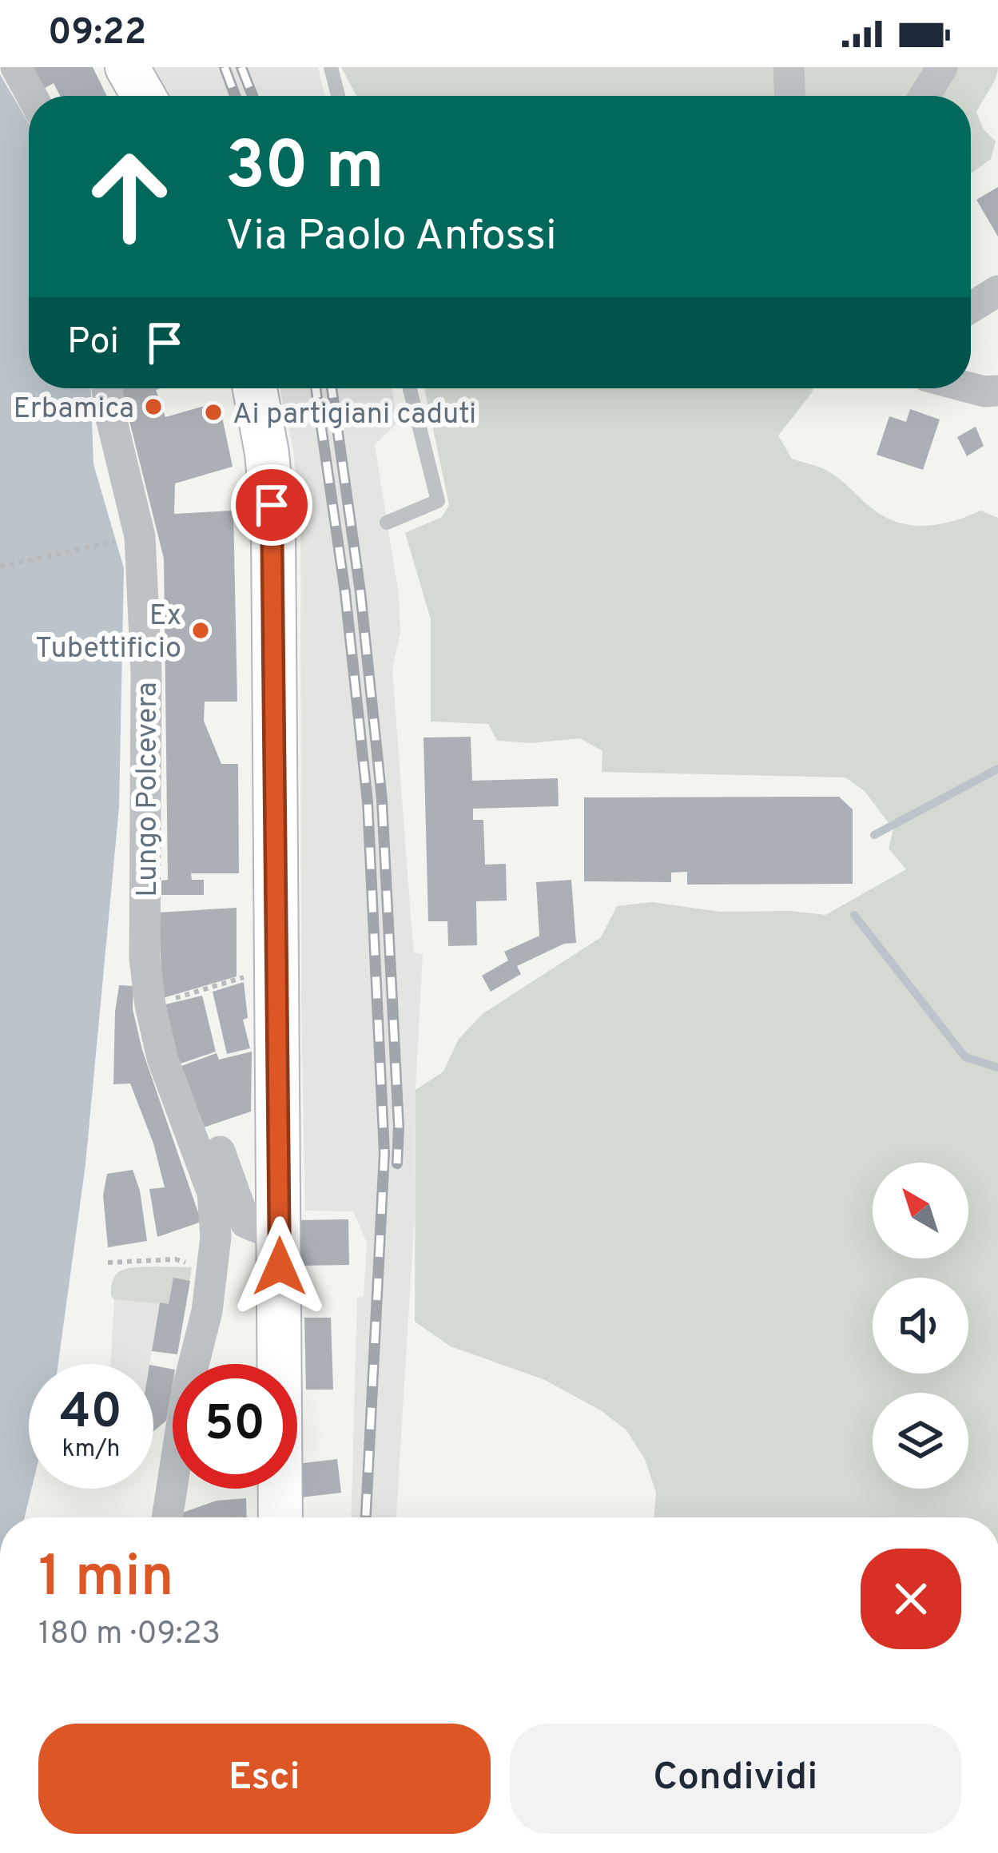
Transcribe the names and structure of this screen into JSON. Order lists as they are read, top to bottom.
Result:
{
  "streets": {
    "street": ["Lungo Polcevera"]
  },
  "places": ["Erbamica", "Ai partigiani caduti", "Ex Tubettificio"],
  "north": "top left",
  "page": {
    "status": "09:22",
    "turn": ["30 m", "Via Paolo Anfossi"],
    "then": "Poi",
    "speed": "40 km/h",
    "limit": "50",
    "heading": ["1 min", "180 m · 09:23"],
    "buttons": ["Esci", "Condividi"]
  }
}
